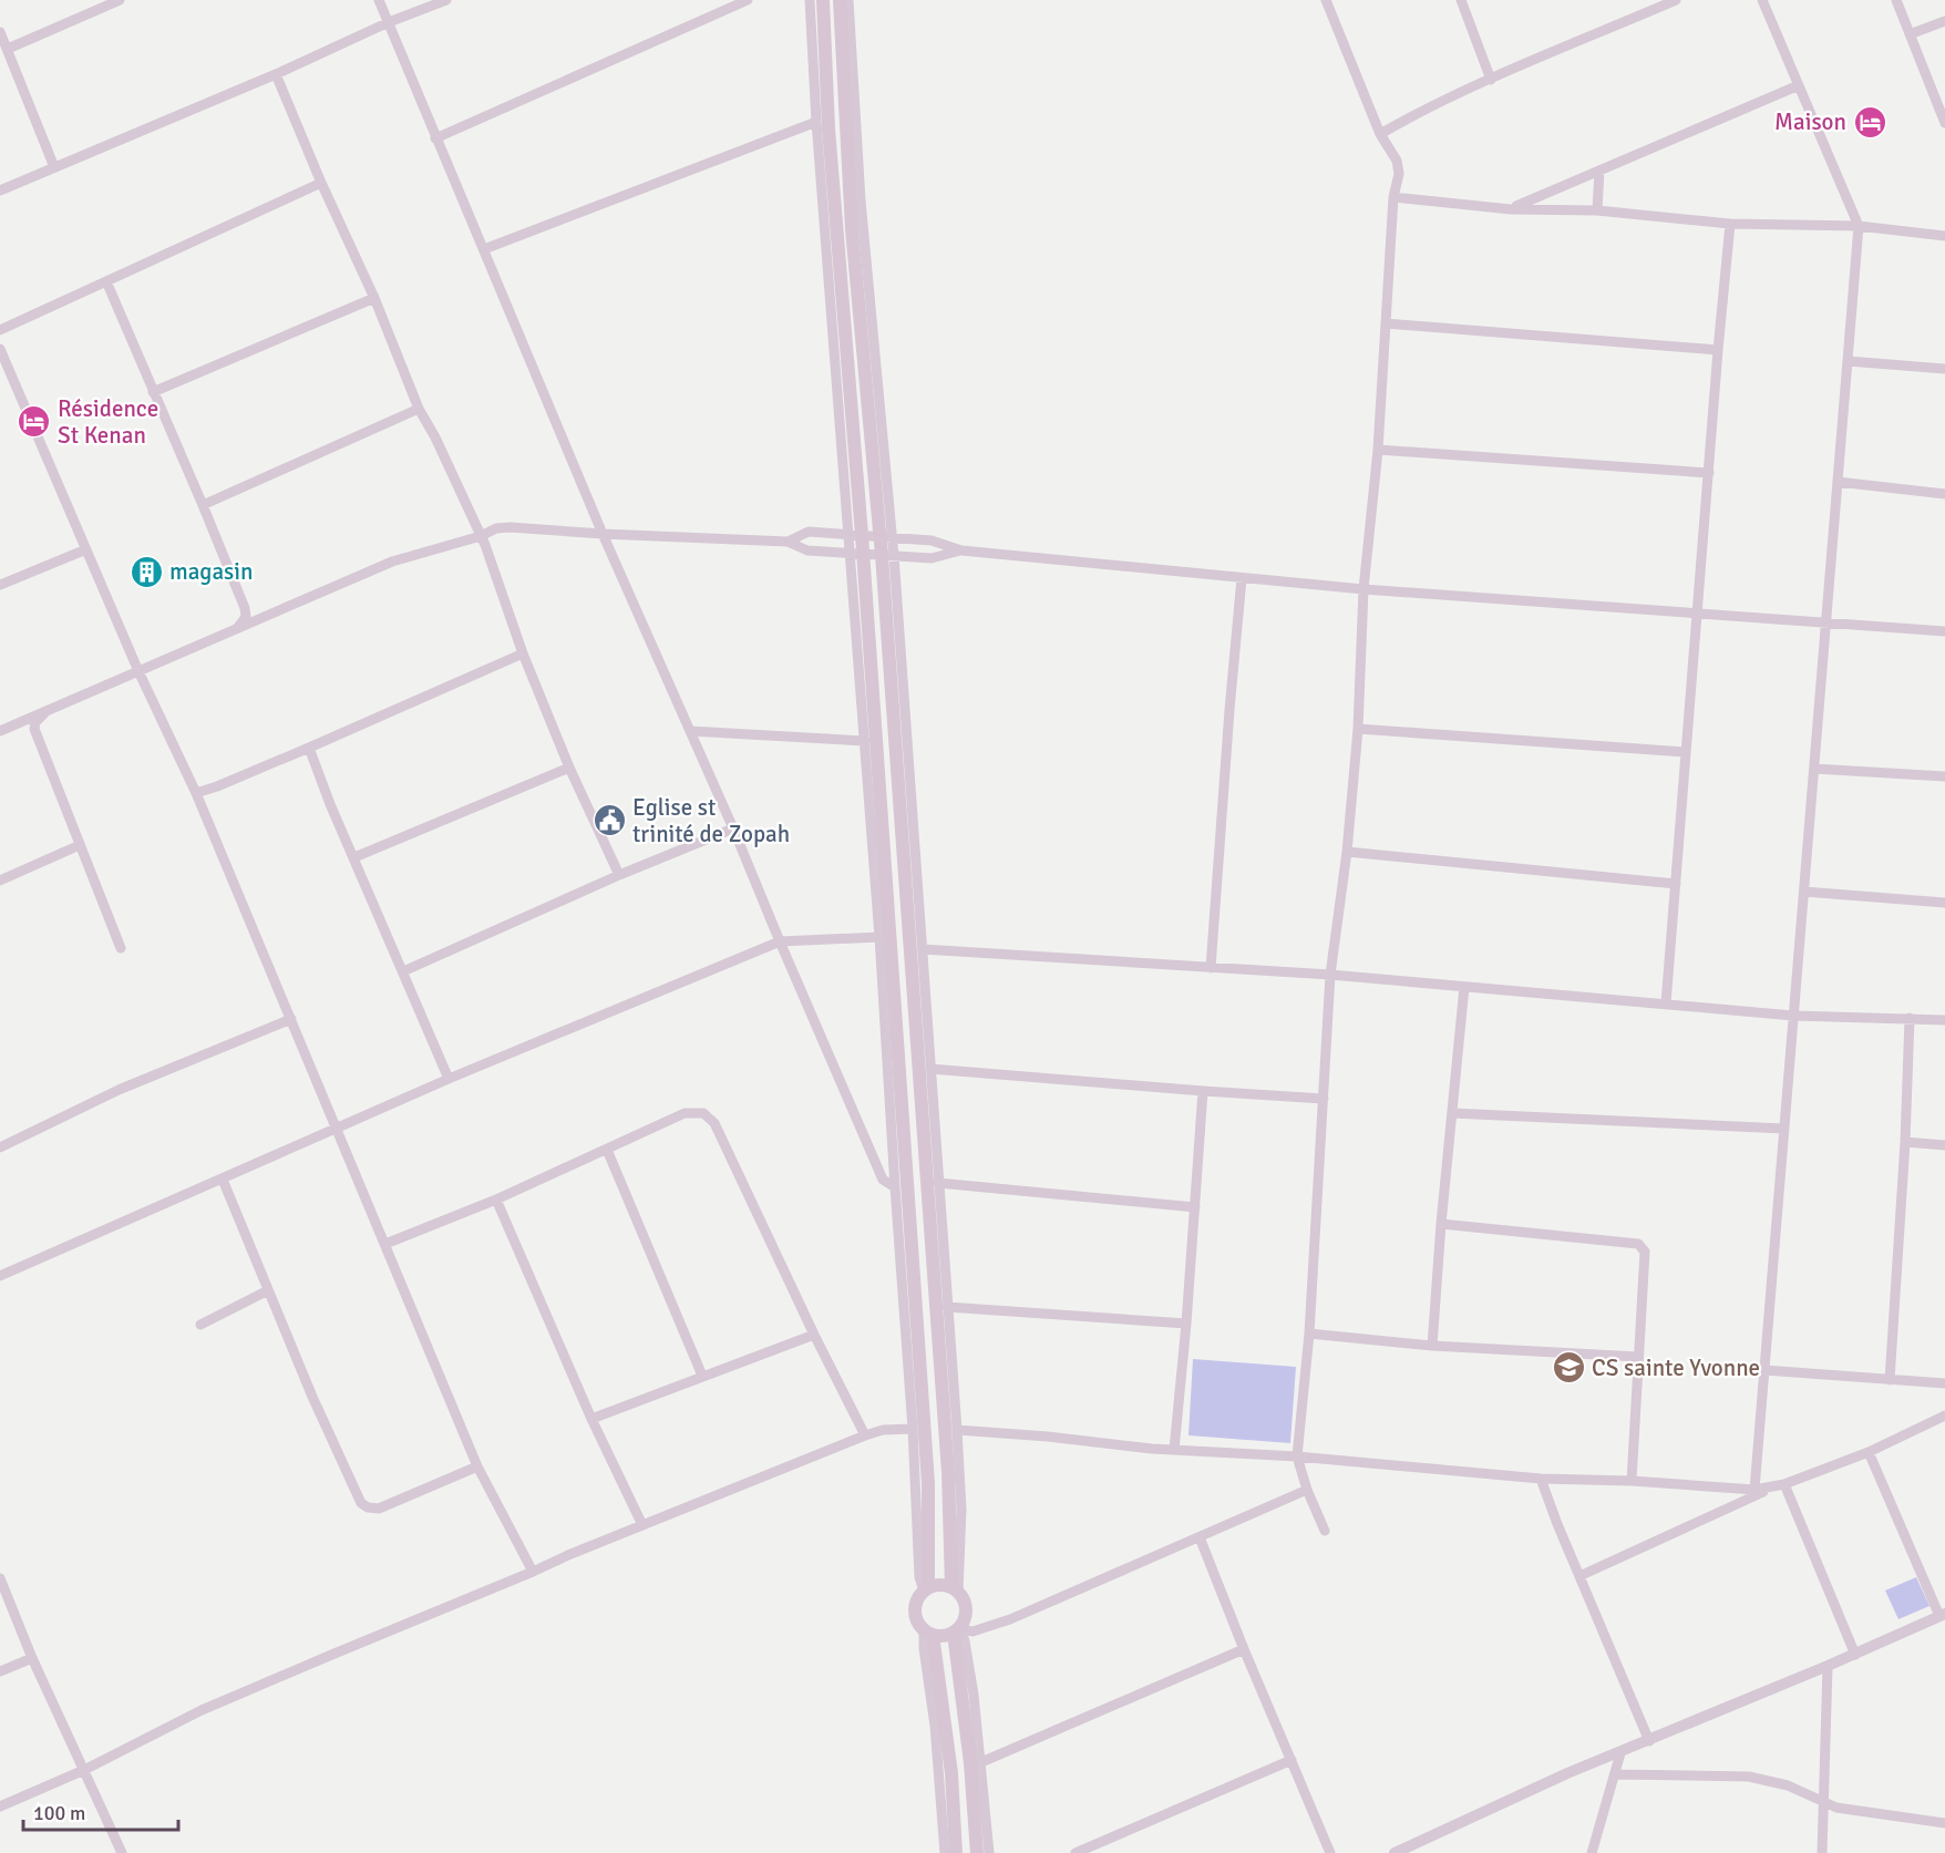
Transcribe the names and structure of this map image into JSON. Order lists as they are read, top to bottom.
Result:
{
  "places": {
    "hotel": ["Maison", "Résidence St Kenan"],
    "building": ["magasin"],
    "public building": ["Eglise st trinité de Zopah"],
    "school or university": ["CS sainte Yvonne"]
  },
  "scale_bar": "100 m"
}
